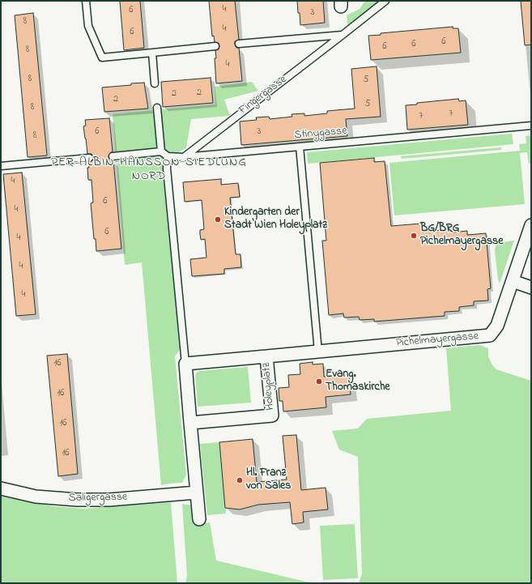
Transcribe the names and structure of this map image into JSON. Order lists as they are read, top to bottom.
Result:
{
  "streets": {
    "street": ["Pichelmayergasse", "Holeyplatz", "Saligergasse"],
    "lane": ["Fingergasse", "Stinygasse"]
  },
  "crossings": [
    ["Fingergasse", "Stinygasse"],
    ["Pichelmayergasse", "Holeyplatz"]
  ],
  "districts": ["PER-ALBIN-HANSSON-SIEDLUNG NORD"],
  "places": [
    "Kindergarten der Stadt Wien Holeyplatz",
    "BG/BRG Pichelmayergasse",
    "Evang. Thomaskirche",
    "Hl. Franz von Sales"
  ],
  "house_numbers": [
    "4",
    "6",
    "3",
    "8",
    "4",
    "6",
    "6",
    "6",
    "6",
    "8",
    "4",
    "8",
    "5",
    "2",
    "2",
    "2",
    "5",
    "8",
    "7",
    "7",
    "6",
    "3",
    "8",
    "4",
    "6",
    "4",
    "6",
    "4",
    "4",
    "4",
    "16",
    "16",
    "16",
    "16"
  ]
}
